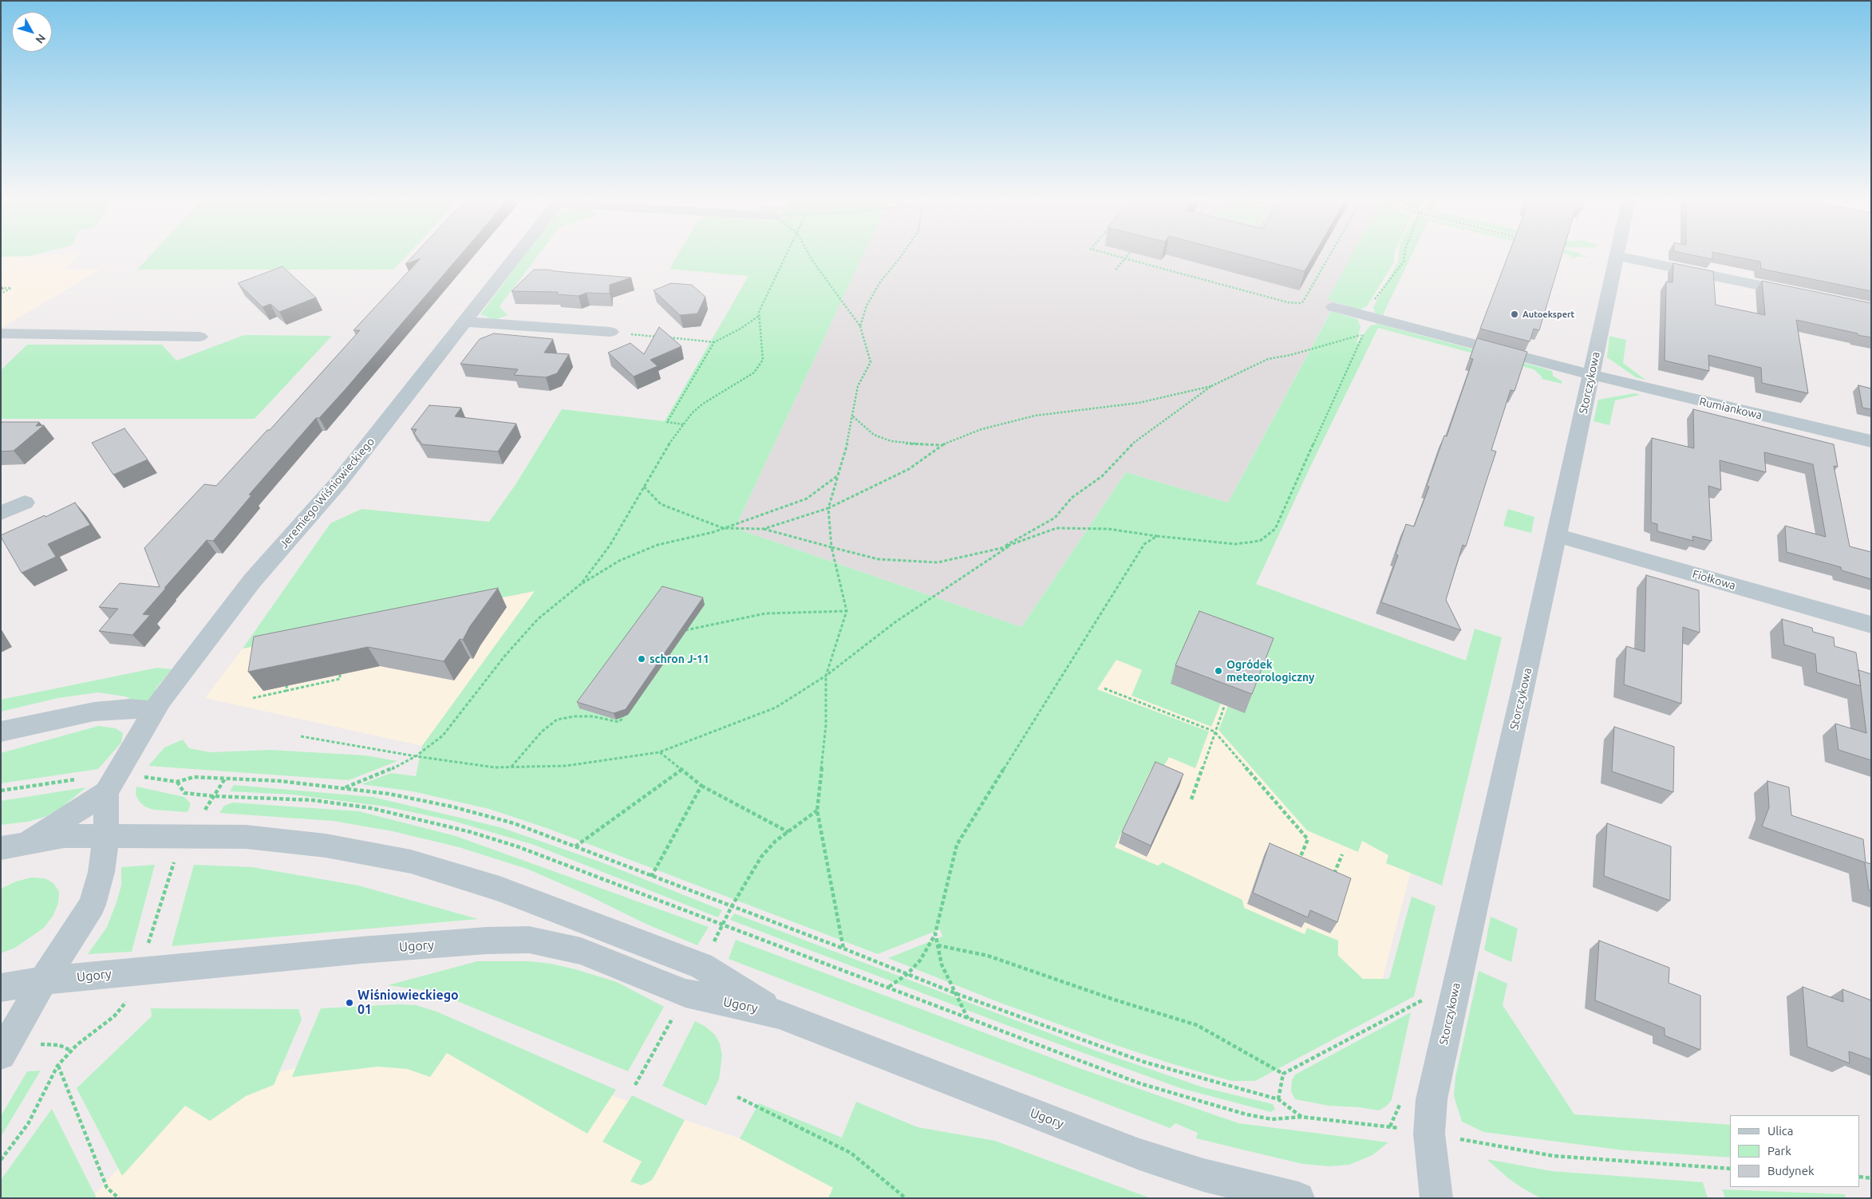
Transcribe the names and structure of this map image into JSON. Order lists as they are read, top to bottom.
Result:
{
  "streets": {
    "street": [
      "Storczykowa",
      "Rumiankowa",
      "Jeremiego Wiśniowieckiego",
      "Fiołkowa",
      "Ugory"
    ]
  },
  "crossings": [
    ["Storczykowa", "Rumiankowa"],
    ["Storczykowa", "Fiołkowa"],
    ["Jeremiego Wiśniowieckiego", "Ugory"]
  ],
  "places": [
    "Autoekspert",
    "schron J-11",
    "Ogródek meteorologiczny",
    "Wiśniowieckiego 01"
  ],
  "legend": ["Ulica", "Park", "Budynek"],
  "north": "bottom right"
}
